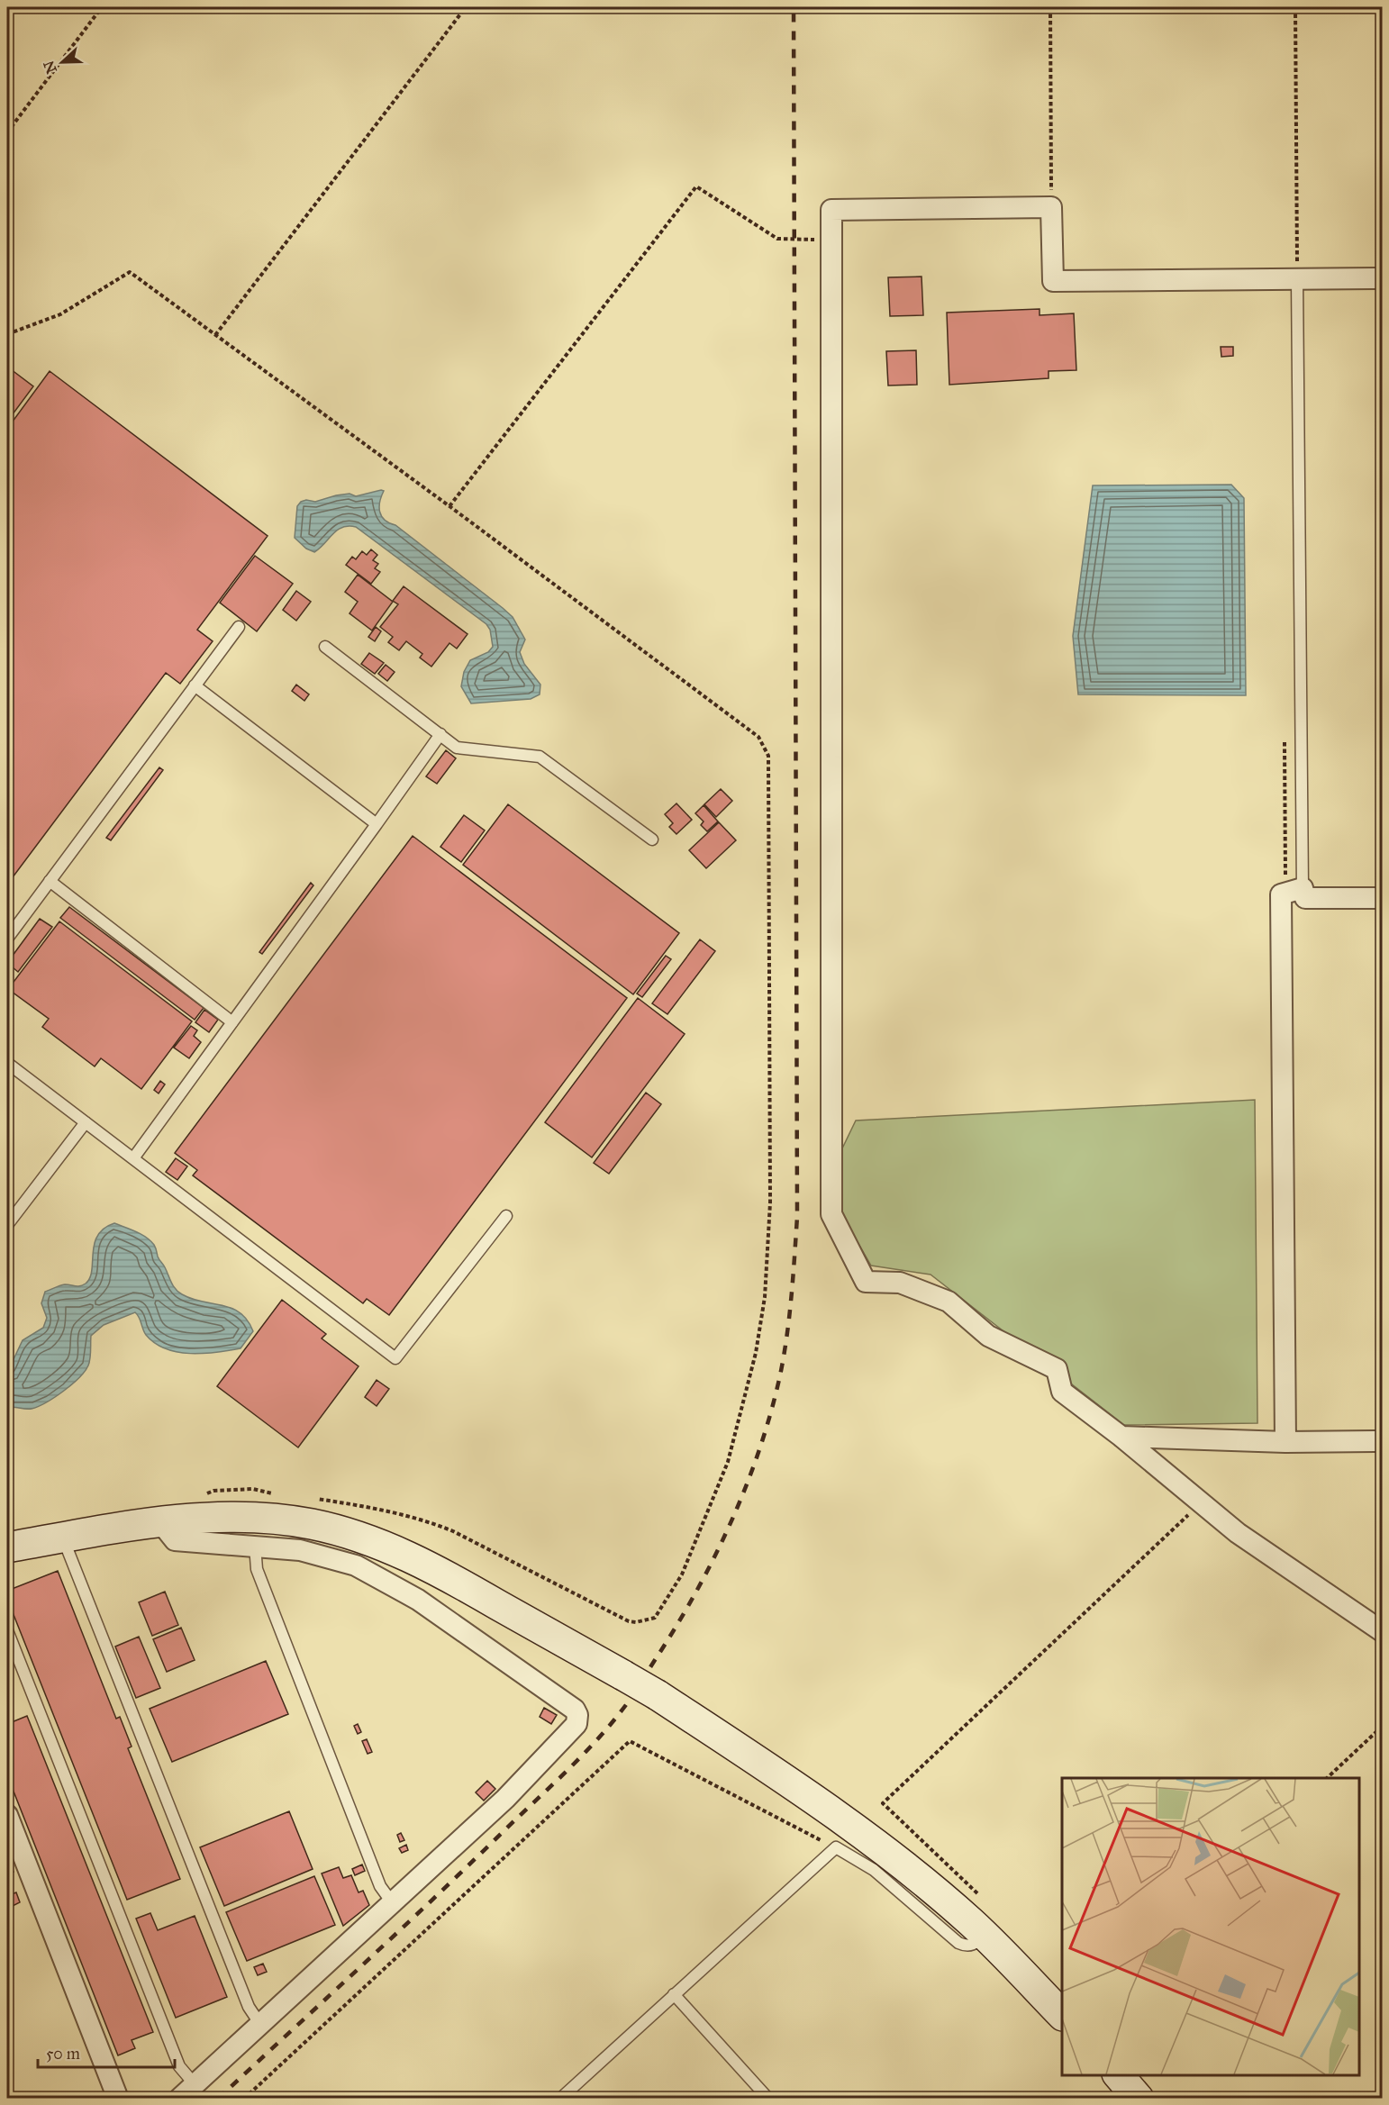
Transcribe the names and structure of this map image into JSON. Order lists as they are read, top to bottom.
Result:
{
  "scale_bar": "50 m",
  "north": "left"
}
